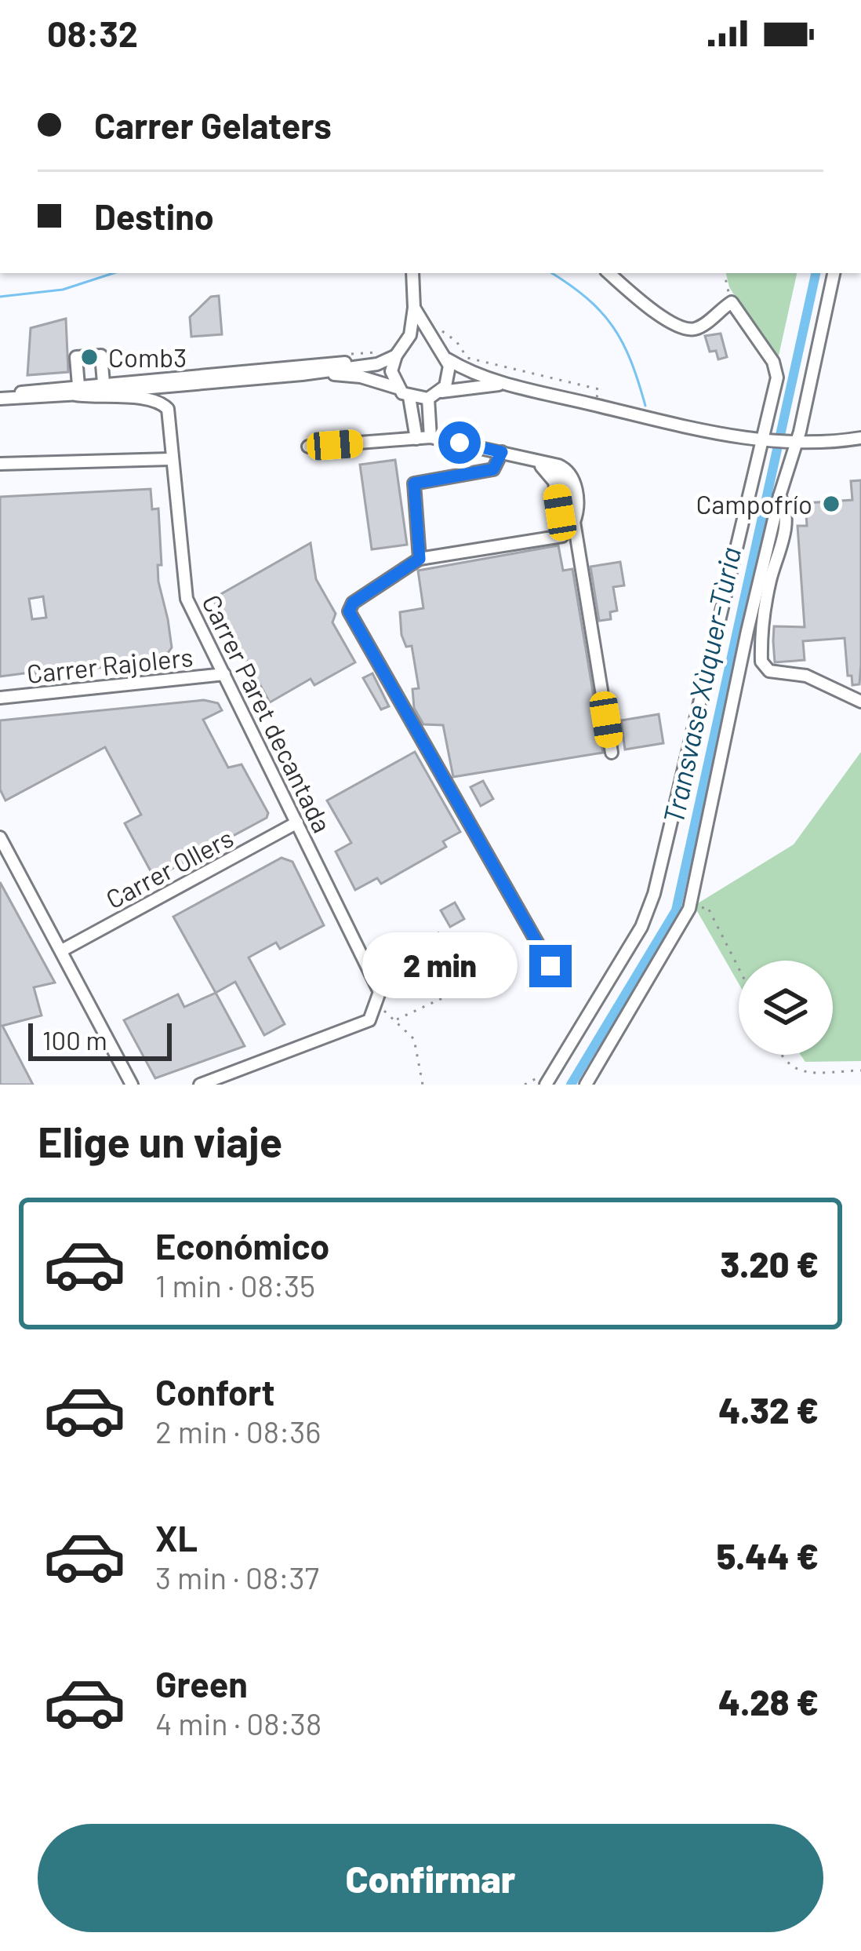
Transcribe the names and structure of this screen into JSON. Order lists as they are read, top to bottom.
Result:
{
  "streets": {
    "street": ["Carrer Rajolers", "Carrer Paret decantada", "Carrer Ollers"]
  },
  "crossings": [
    ["Carrer Rajolers", "Carrer Paret decantada"],
    ["Carrer Paret decantada", "Carrer Ollers"]
  ],
  "water": ["Transvase Xùquer-Tùria"],
  "places": ["Comb3", "Campofrío"],
  "scale_bar": "100 m",
  "page": {
    "status": "08:32",
    "banner": ["Carrer Gelaters", "Destino"],
    "bubble": "2 min",
    "scale": "100 m",
    "heading": "Elige un viaje",
    "list": [
      {
        "name": "Económico",
        "note": "1 min · 08:35",
        "value": "3.20 €"
      },
      {
        "name": "Confort",
        "note": "2 min · 08:36",
        "value": "4.32 €"
      },
      {
        "name": "XL",
        "note": "3 min · 08:37",
        "value": "5.44 €"
      },
      {
        "name": "Green",
        "note": "4 min · 08:38",
        "value": "4.28 €"
      }
    ],
    "buttons": "Confirmar"
  }
}
